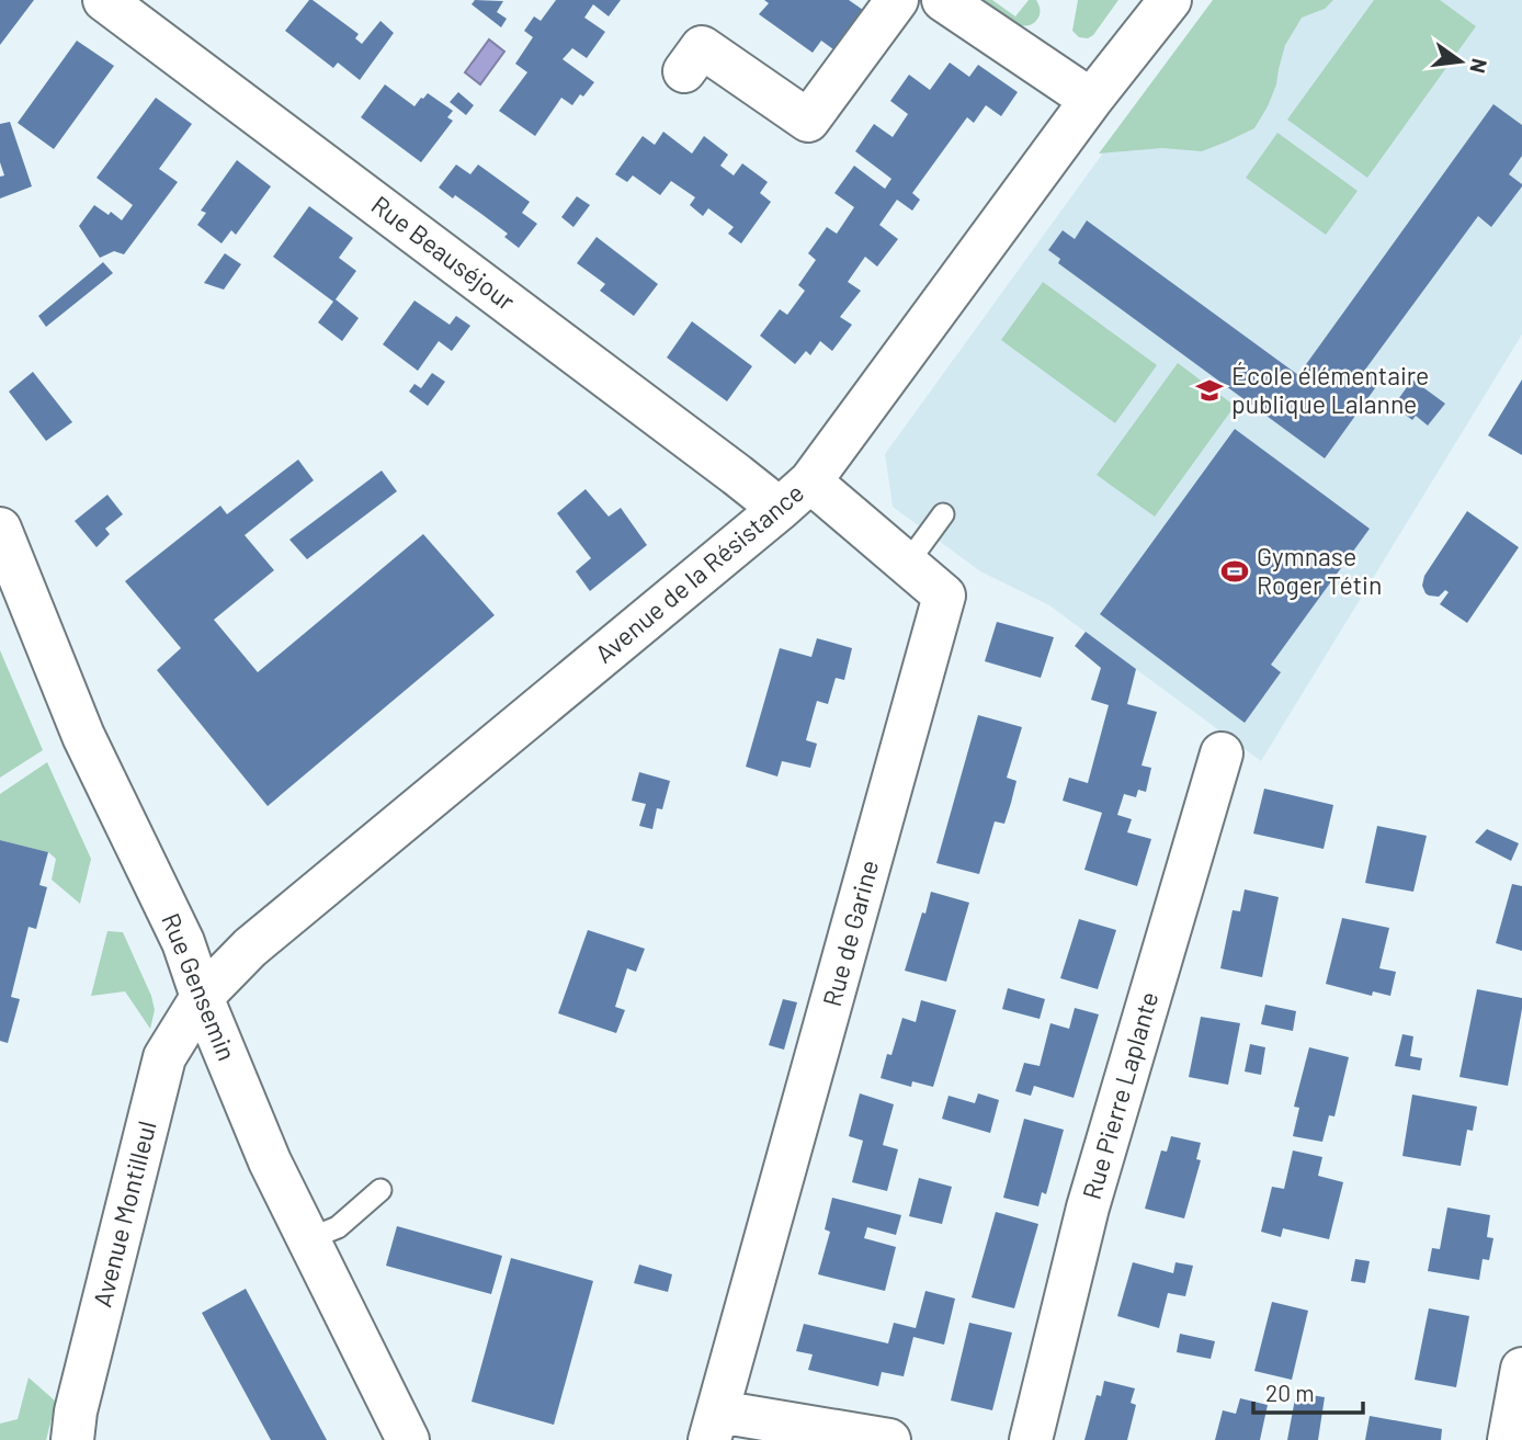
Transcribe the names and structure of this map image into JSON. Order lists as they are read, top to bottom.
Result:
{
  "streets": {
    "street": [
      "Rue Beauséjour",
      "Avenue de la Résistance",
      "Rue de Garine",
      "Rue Gensemin",
      "Rue Pierre Laplante",
      "Avenue Montilleul"
    ]
  },
  "crossings": [
    ["Rue Beauséjour", "Avenue de la Résistance"],
    ["Rue Beauséjour", "Rue de Garine"],
    ["Avenue de la Résistance", "Rue de Garine"],
    ["Avenue de la Résistance", "Rue Gensemin"],
    ["Avenue de la Résistance", "Avenue Montilleul"],
    ["Rue Gensemin", "Avenue Montilleul"]
  ],
  "places": {
    "school or university": ["École élémentaire publique Lalanne"],
    "sports": ["Gymnase Roger Tétin"]
  },
  "scale_bar": "20 m",
  "north": "right"
}
